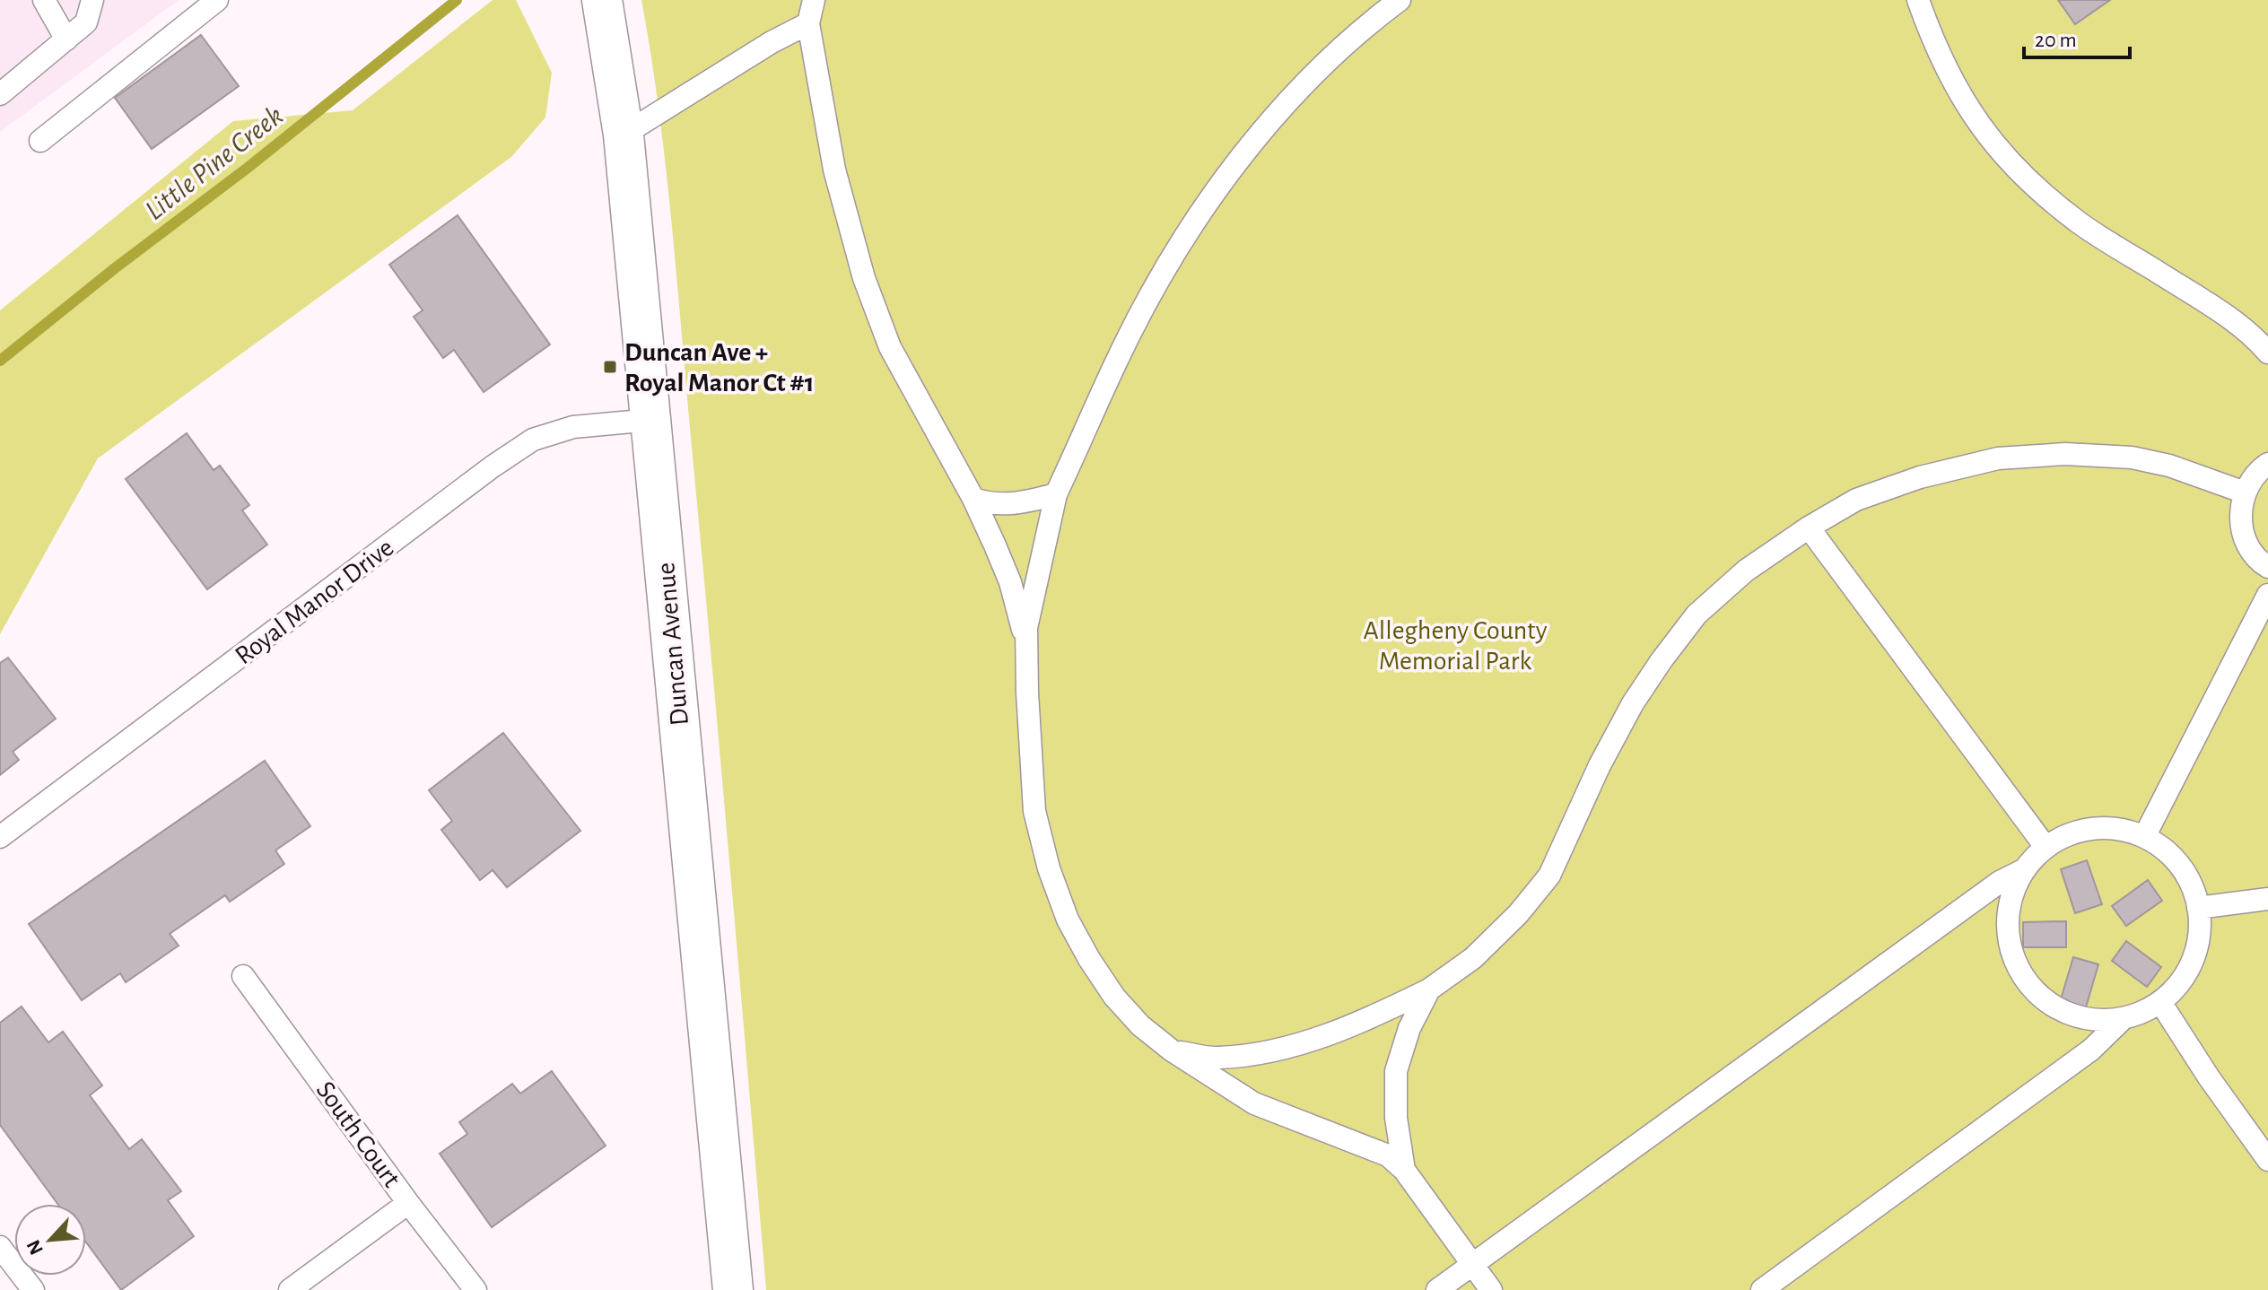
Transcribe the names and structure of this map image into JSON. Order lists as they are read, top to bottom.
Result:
{
  "streets": {
    "main road": ["Duncan Avenue"],
    "lane": ["Royal Manor Drive", "South Court"]
  },
  "crossings": [
    ["Royal Manor Drive", "Duncan Avenue"]
  ],
  "water": ["Little Pine Creek"],
  "parks": ["Allegheny County Memorial Park"],
  "places": {
    "transit": ["Duncan Ave + Royal Manor Ct #1"]
  },
  "scale_bar": "20 m",
  "north": "bottom left"
}
